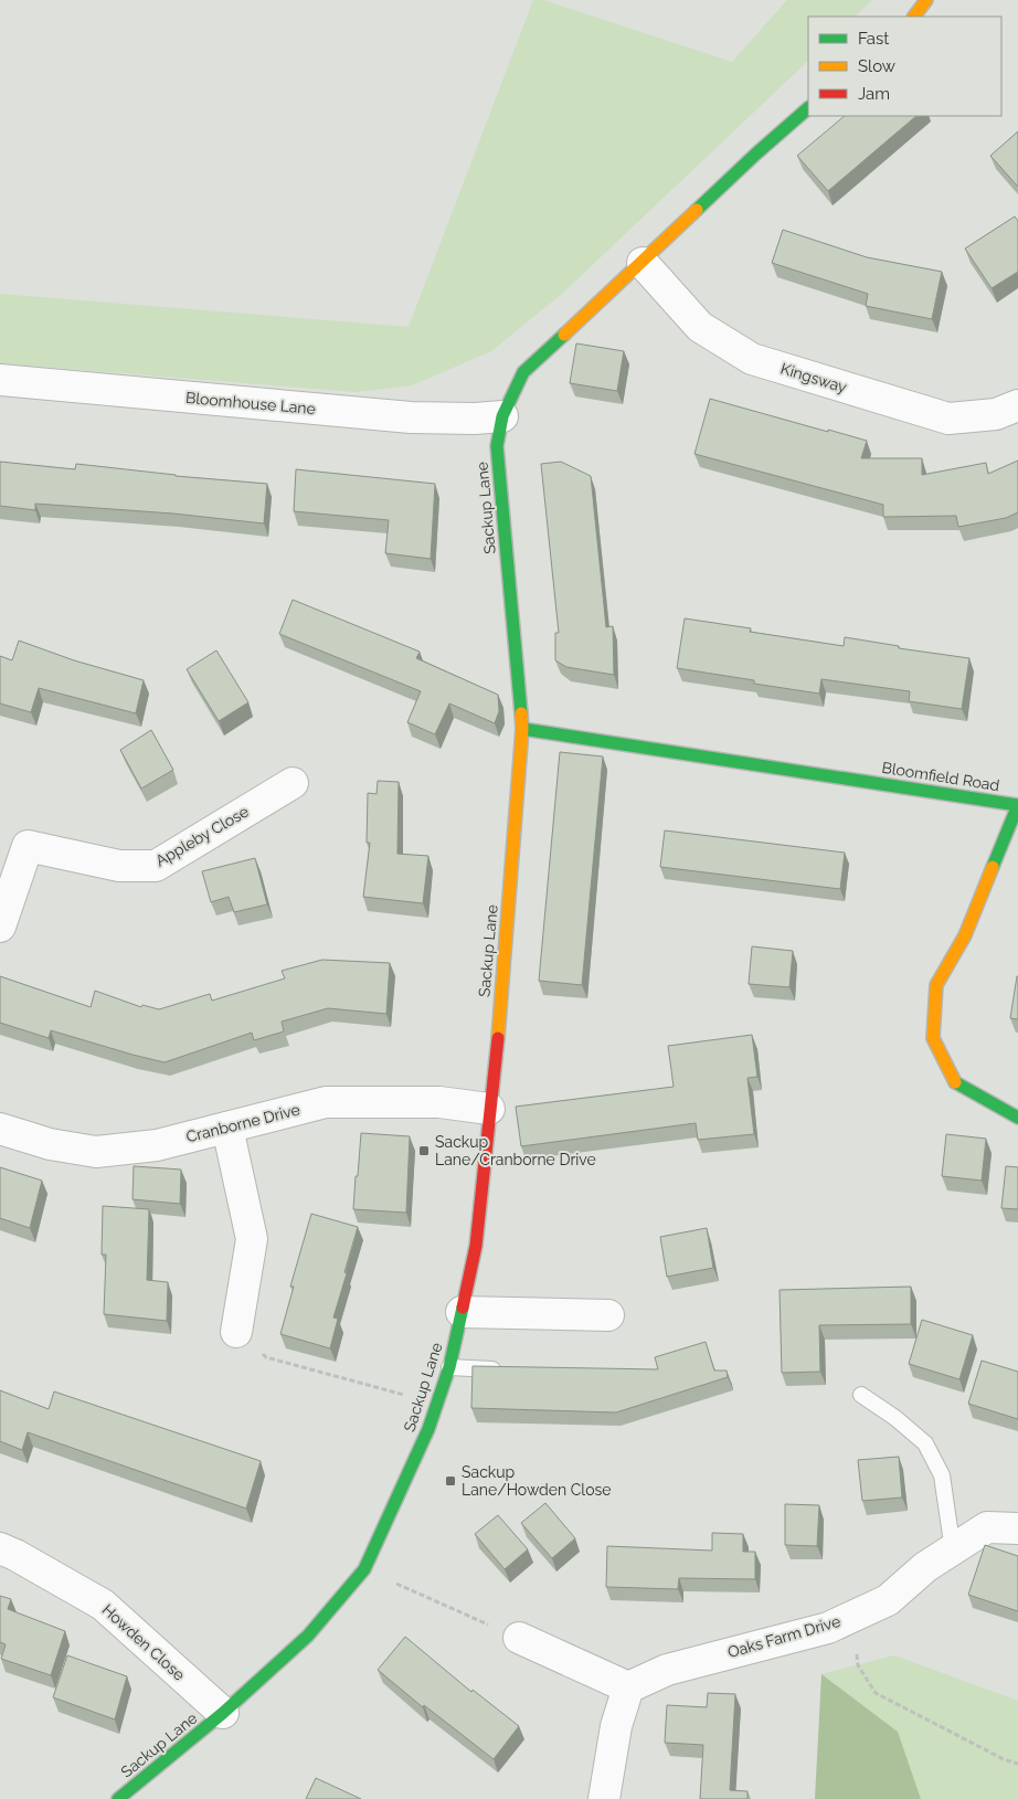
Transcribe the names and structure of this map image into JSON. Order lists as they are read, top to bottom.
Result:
{
  "streets": {
    "street": [
      "Kingsway",
      "Bloomhouse Lane",
      "Sackup Lane",
      "Bloomfield Road",
      "Appleby Close",
      "Cranborne Drive",
      "Oaks Farm Drive",
      "Howden Close"
    ]
  },
  "crossings": [
    ["Kingsway", "Sackup Lane"],
    ["Bloomhouse Lane", "Sackup Lane"],
    ["Sackup Lane", "Bloomfield Road"],
    ["Sackup Lane", "Cranborne Drive"],
    ["Sackup Lane", "Howden Close"]
  ],
  "places": {
    "transit": ["Sackup Lane/Cranborne Drive", "Sackup Lane/Howden Close"]
  },
  "legend": ["Fast", "Slow", "Jam"]
}
